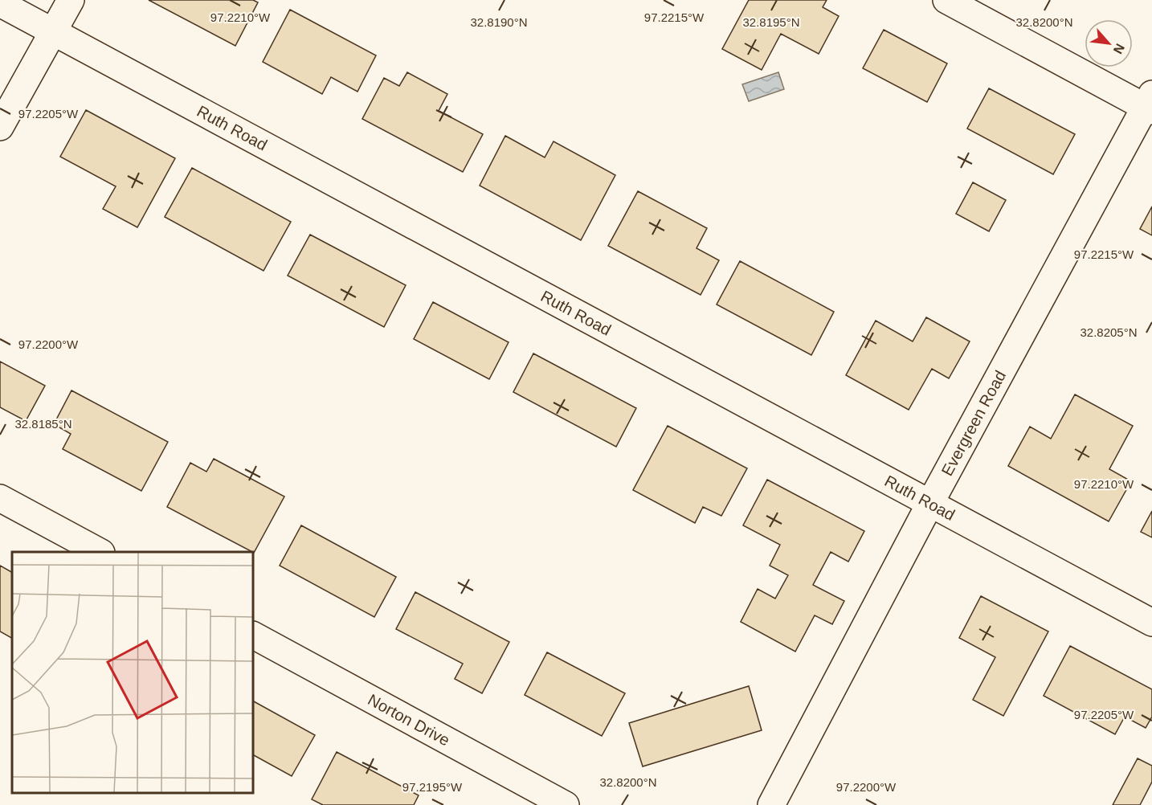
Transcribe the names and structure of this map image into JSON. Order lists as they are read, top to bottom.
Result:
{
  "streets": {
    "street": ["Ruth Road", "Evergreen Road", "Norton Drive"]
  },
  "crossings": [
    ["Ruth Road", "Evergreen Road"]
  ],
  "north": "bottom right",
  "coordinates": [
    "97.2210°W",
    "97.2215°W",
    "32.8190°N",
    "32.8195°N",
    "32.8200°N",
    "97.2205°W",
    "32.8205°N",
    "97.2200°W",
    "32.8185°N",
    "97.2195°W"
  ]
}
